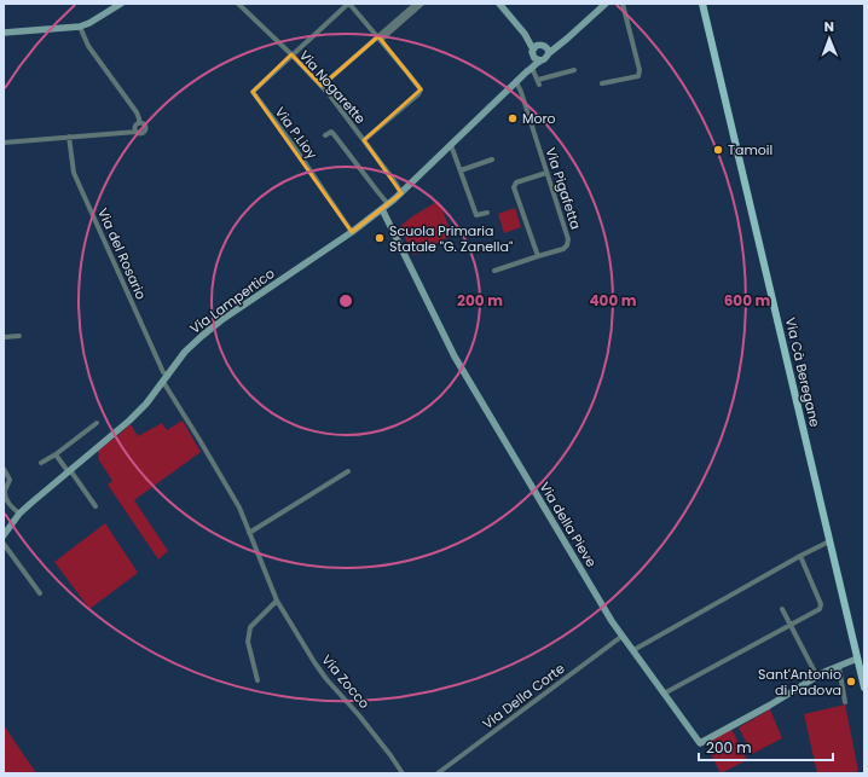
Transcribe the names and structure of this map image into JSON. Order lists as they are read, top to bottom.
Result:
{
  "streets": {
    "main road": ["Via Cà Beregane"],
    "street": [
      "Via Nogarette",
      "Via P.Lioy",
      "Via Pigafetta",
      "Via del Rosario",
      "Via Lampertico",
      "Via della Pieve",
      "Via Zocco",
      "Via Della Corte"
    ]
  },
  "crossings": [
    ["Via Nogarette", "Via P.Lioy"],
    ["Via Nogarette", "Via Lampertico"],
    ["Via P.Lioy", "Via Lampertico"],
    ["Via Pigafetta", "Via Lampertico"],
    ["Via del Rosario", "Via Lampertico"],
    ["Via del Rosario", "Via Zocco"],
    ["Via Lampertico", "Via della Pieve"],
    ["Via della Pieve", "Via Della Corte"]
  ],
  "places": [
    "Moro",
    "Tamoil",
    "Scuola Primaria Statale \"G. Zanella\"",
    "Sant'Antonio di Padova"
  ],
  "scale_bar": "200 m",
  "north": "top",
  "rings": ["200 m", "400 m", "600 m"]
}
